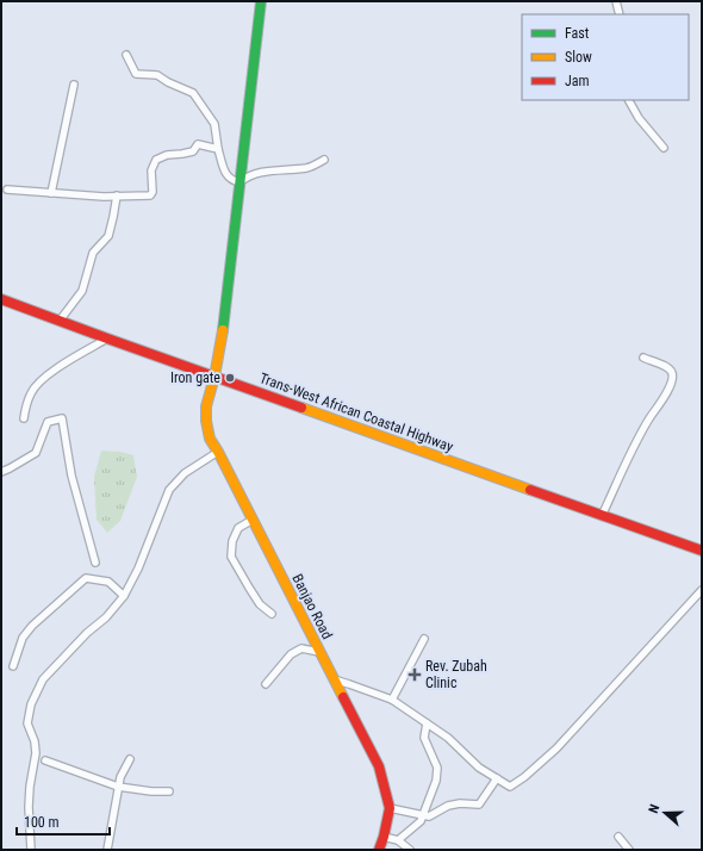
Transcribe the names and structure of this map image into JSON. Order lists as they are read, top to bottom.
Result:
{
  "streets": {
    "main road": ["Trans-West African Coastal Highway", "Banjao Road"]
  },
  "crossings": [
    ["Trans-West African Coastal Highway", "Banjao Road"]
  ],
  "places": {
    "other": ["Iron gate"],
    "health": ["Rev. Zubah Clinic"]
  },
  "legend": ["Fast", "Slow", "Jam"],
  "scale_bar": "100 m",
  "north": "left"
}
